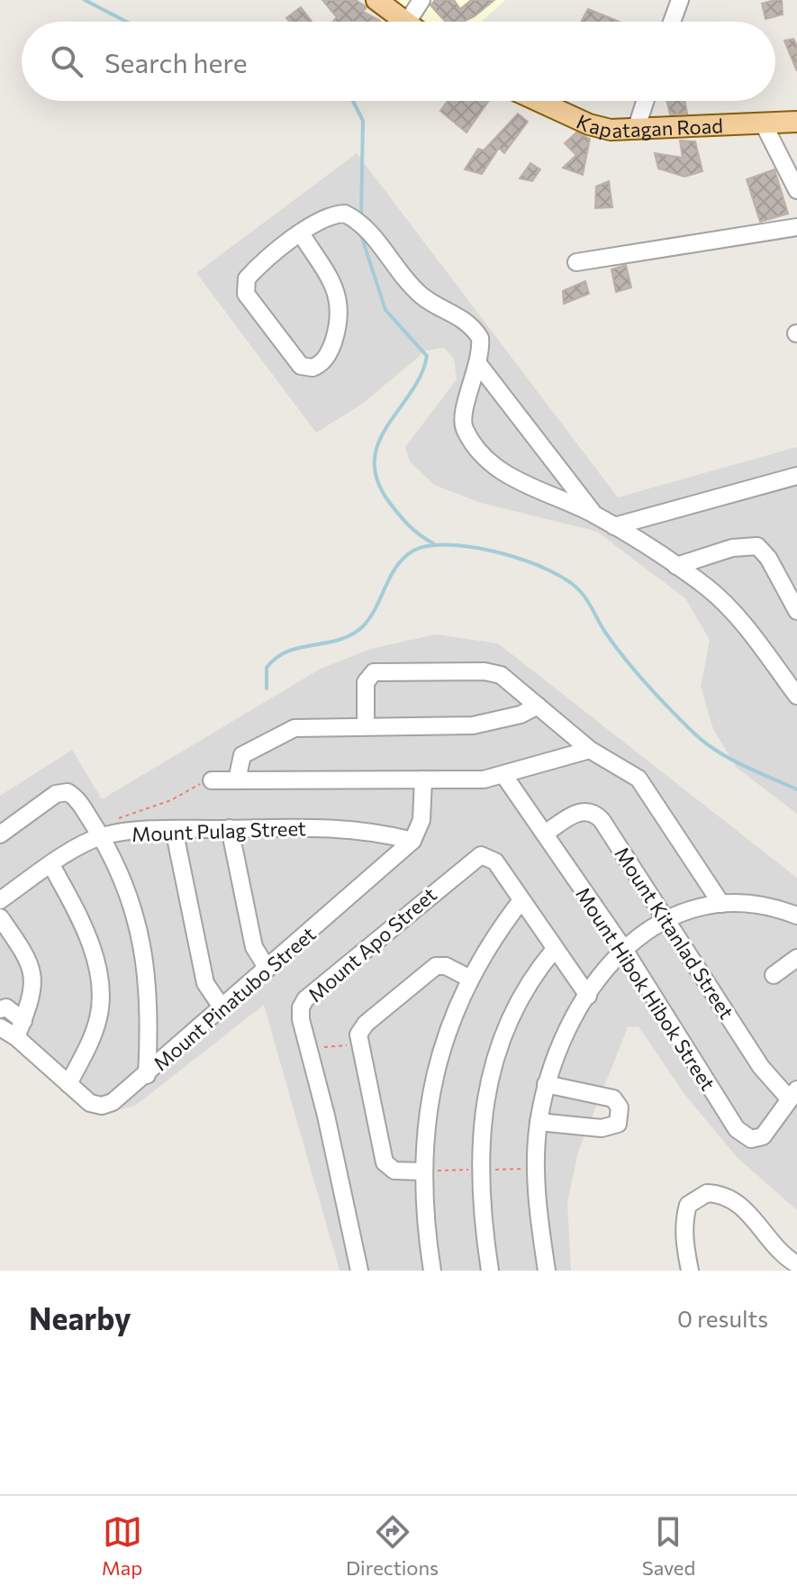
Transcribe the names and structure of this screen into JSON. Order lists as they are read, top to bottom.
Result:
{
  "streets": {
    "main road": ["Kapatagan Road"],
    "street": [
      "Mount Pulag Street",
      "Mount Kitanlad Street",
      "Mount Apo Street",
      "Mount Hibok Hibok Street",
      "Mount Pinatubo Street"
    ]
  },
  "crossings": [
    ["Mount Pulag Street", "Mount Pinatubo Street"],
    ["Mount Kitanlad Street", "Mount Hibok Hibok Street"]
  ],
  "page": {
    "search": "Search here",
    "heading": ["Nearby", "0 results"],
    "nav": ["Map", "Directions", "Saved"]
  }
}
